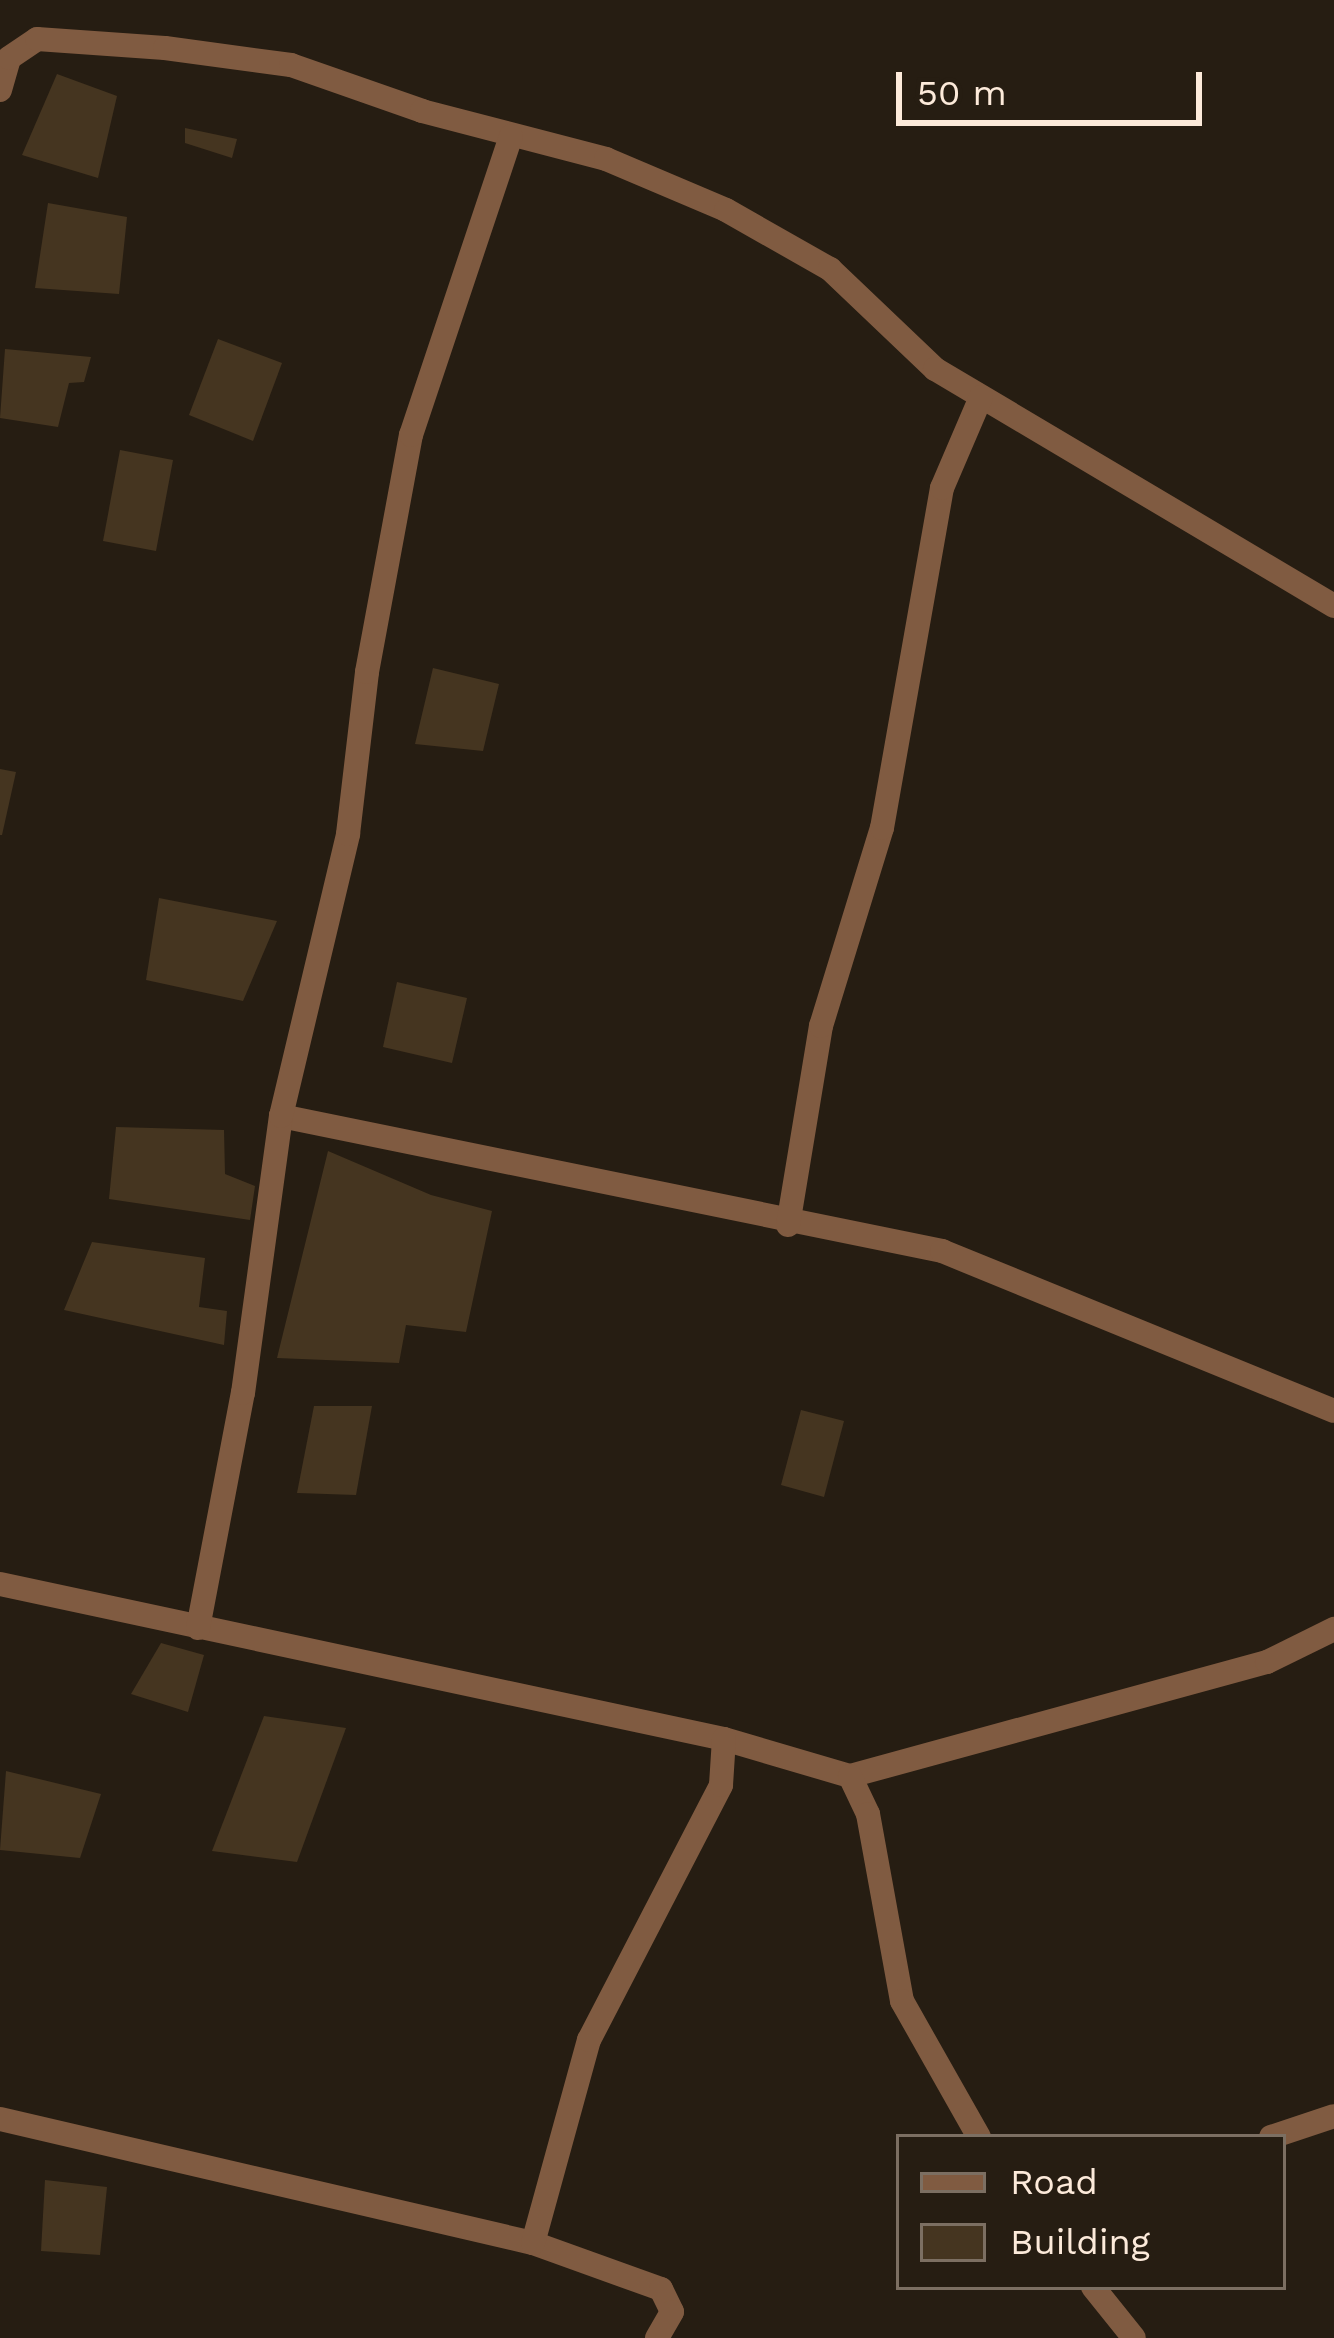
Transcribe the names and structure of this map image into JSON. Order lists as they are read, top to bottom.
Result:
{
  "legend": ["Road", "Building"],
  "scale_bar": "50 m"
}
